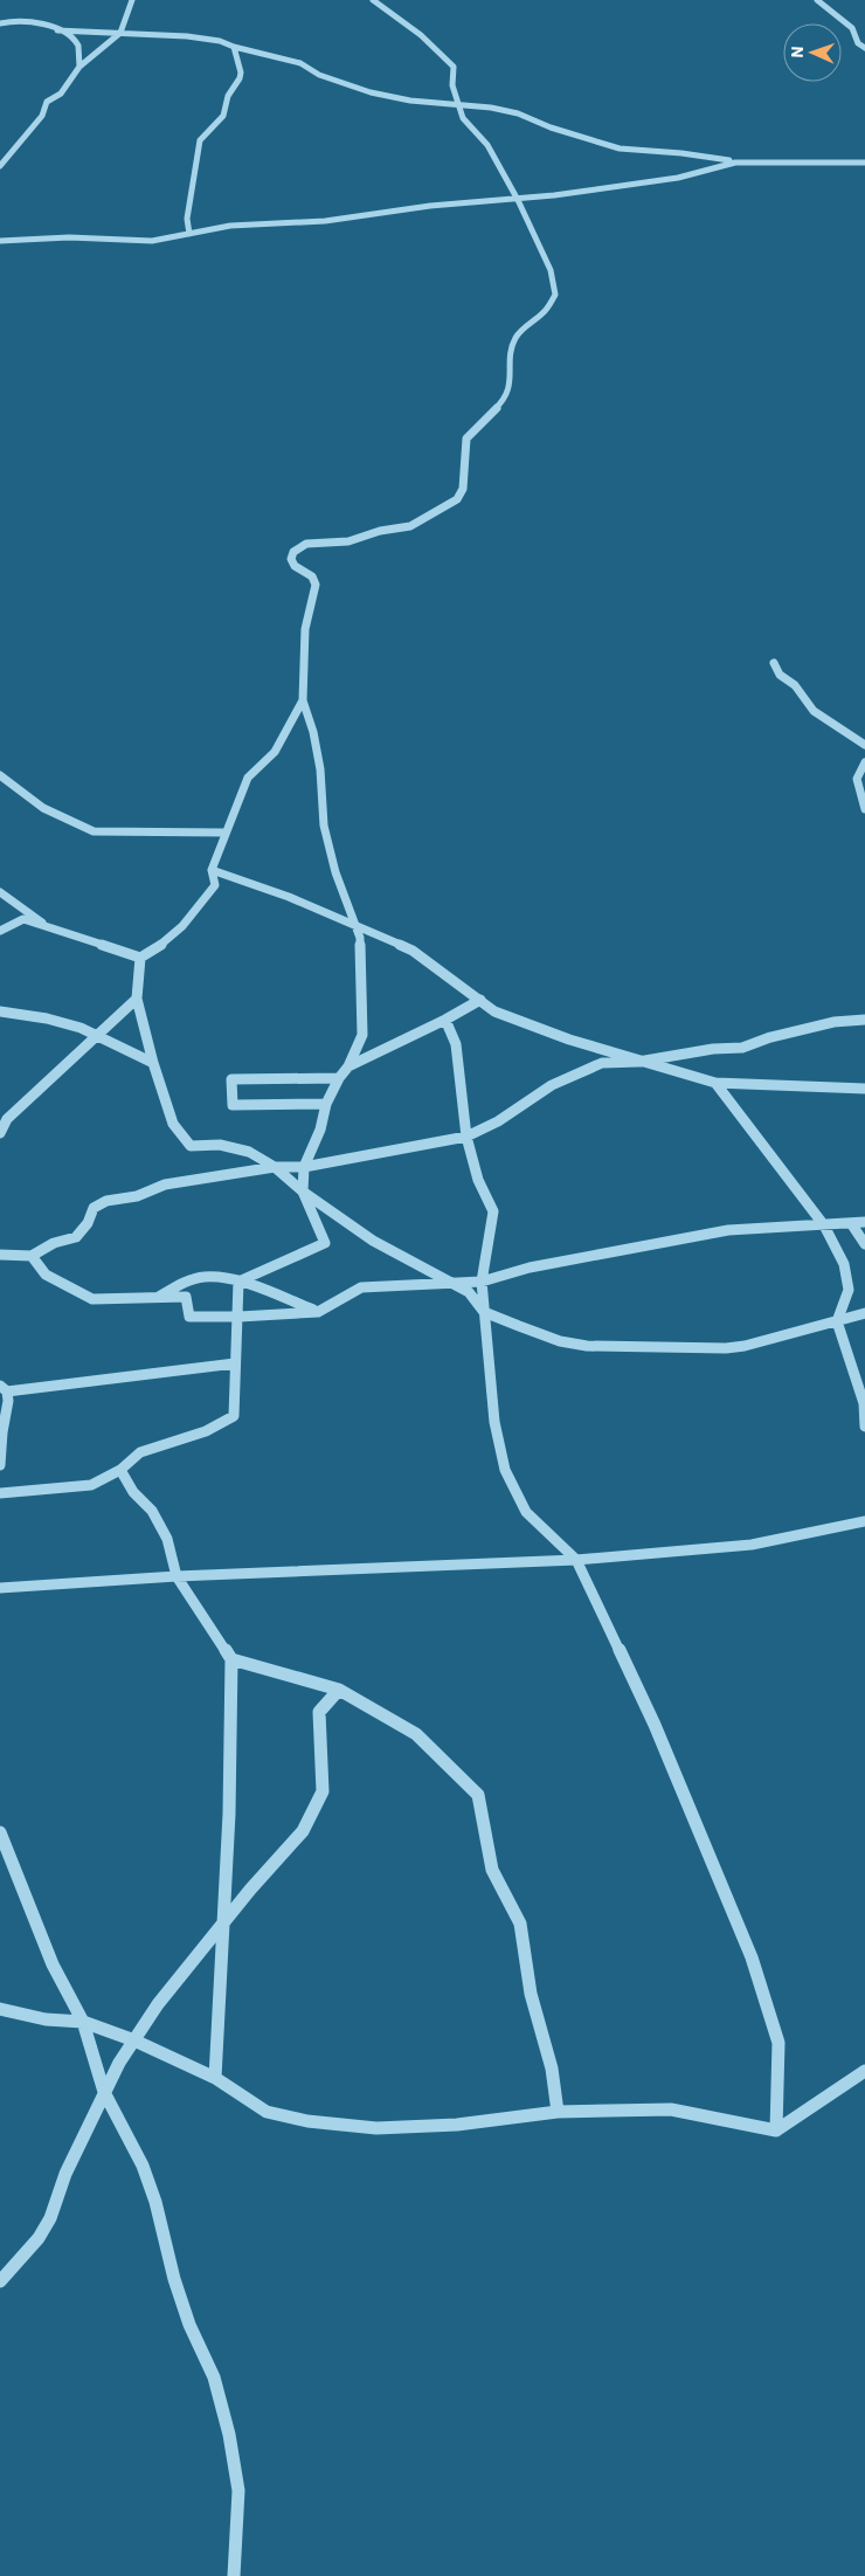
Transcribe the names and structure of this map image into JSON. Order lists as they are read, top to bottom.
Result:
{
  "north": "left"
}
